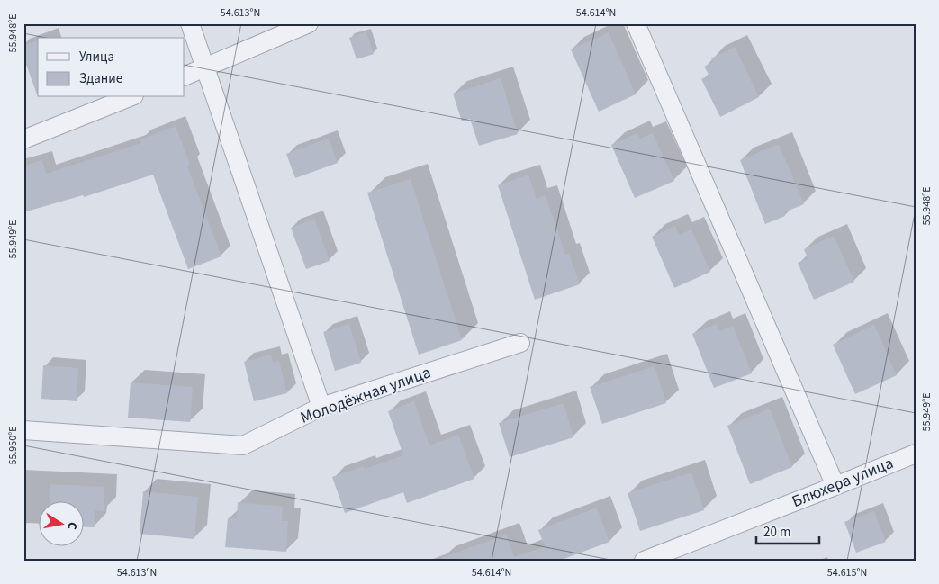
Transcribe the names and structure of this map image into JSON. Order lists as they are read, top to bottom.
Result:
{
  "streets": {
    "street": ["Молодёжная улица", "Блюхера улица"]
  },
  "legend": ["Улица", "Здание"],
  "scale_bar": "20 m",
  "north": "right",
  "coordinates": [
    "54.613°N",
    "54.614°N",
    "55.948°E",
    "55.949°E",
    "55.950°E",
    "54.615°N"
  ]
}
